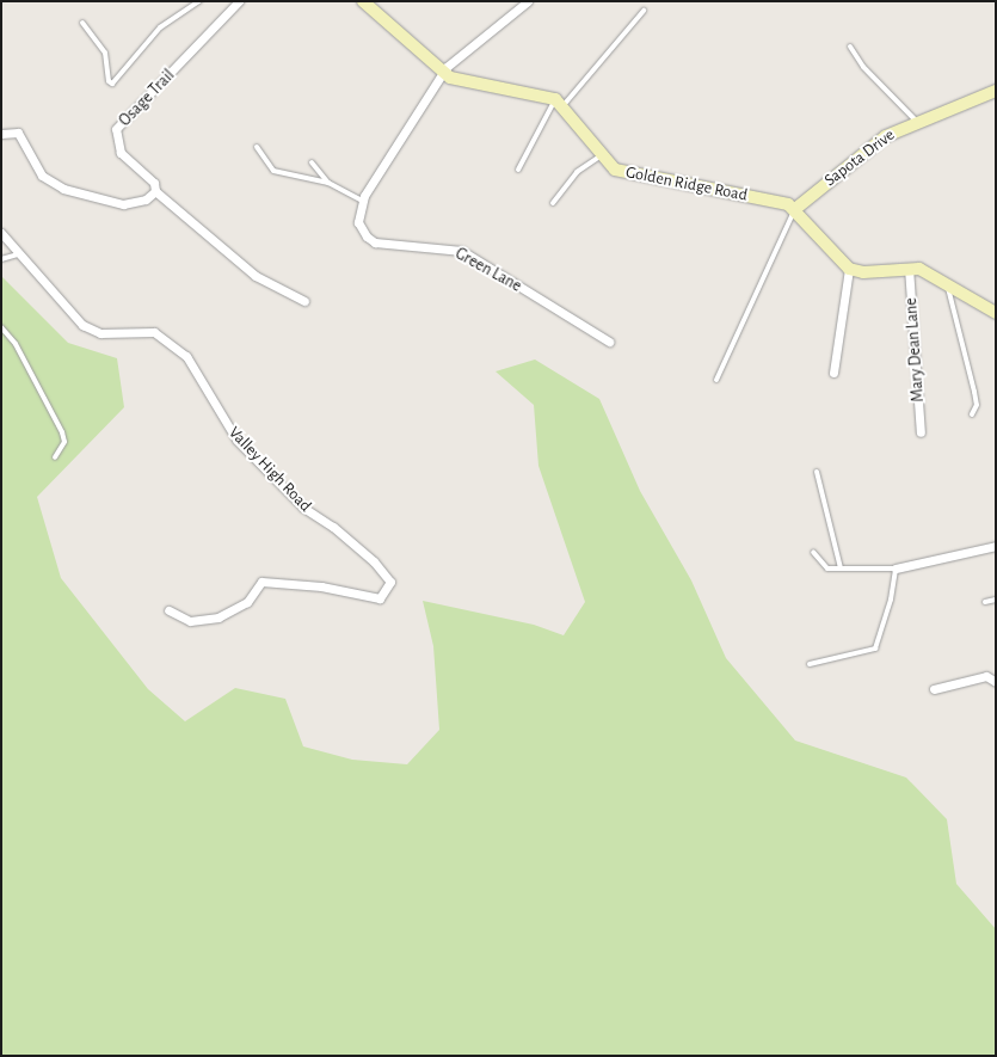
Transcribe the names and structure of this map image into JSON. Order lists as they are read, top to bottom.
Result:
{
  "streets": {
    "street": [
      "Osage Trail",
      "Sapota Drive",
      "Golden Ridge Road",
      "Green Lane",
      "Mary Dean Lane",
      "Valley High Road"
    ]
  },
  "crossings": [
    ["Sapota Drive", "Golden Ridge Road"]
  ]
}
